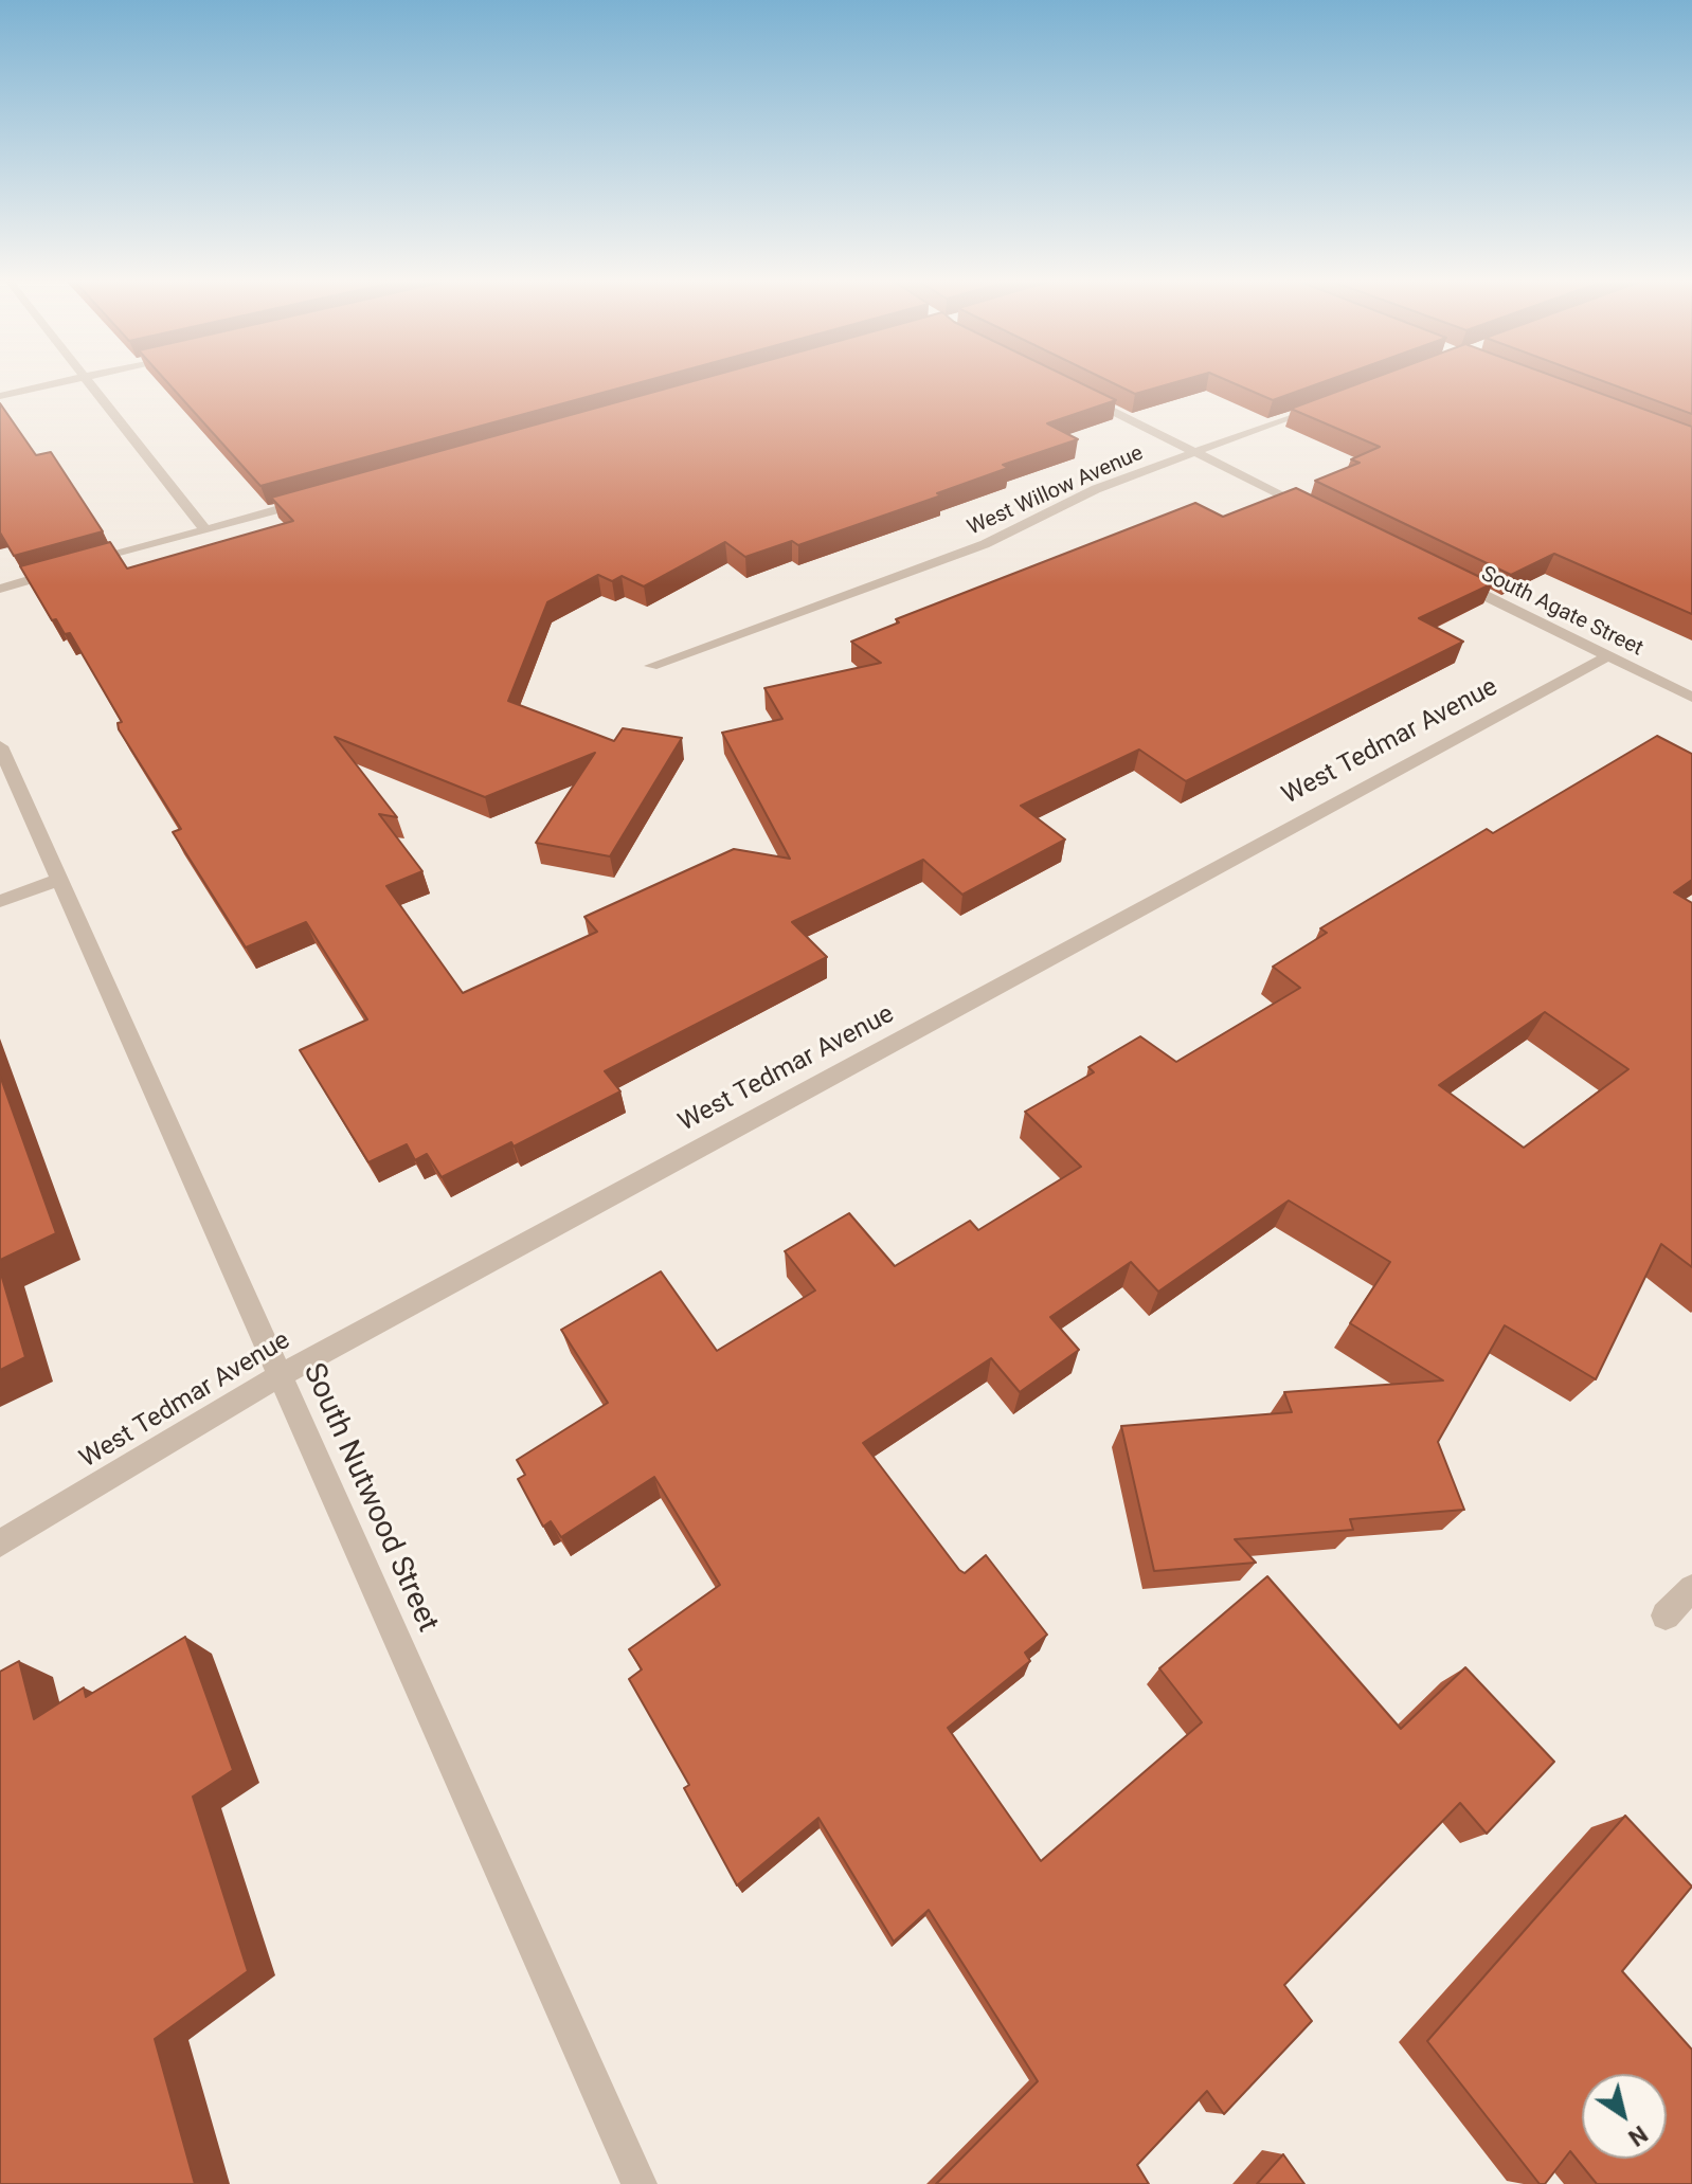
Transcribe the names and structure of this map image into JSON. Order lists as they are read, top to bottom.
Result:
{
  "streets": {
    "street": [
      "West Willow Avenue",
      "South Agate Street",
      "West Tedmar Avenue",
      "South Nutwood Street"
    ]
  },
  "crossings": [
    ["South Agate Street", "West Tedmar Avenue"],
    ["West Tedmar Avenue", "South Nutwood Street"]
  ],
  "north": "bottom right"
}
